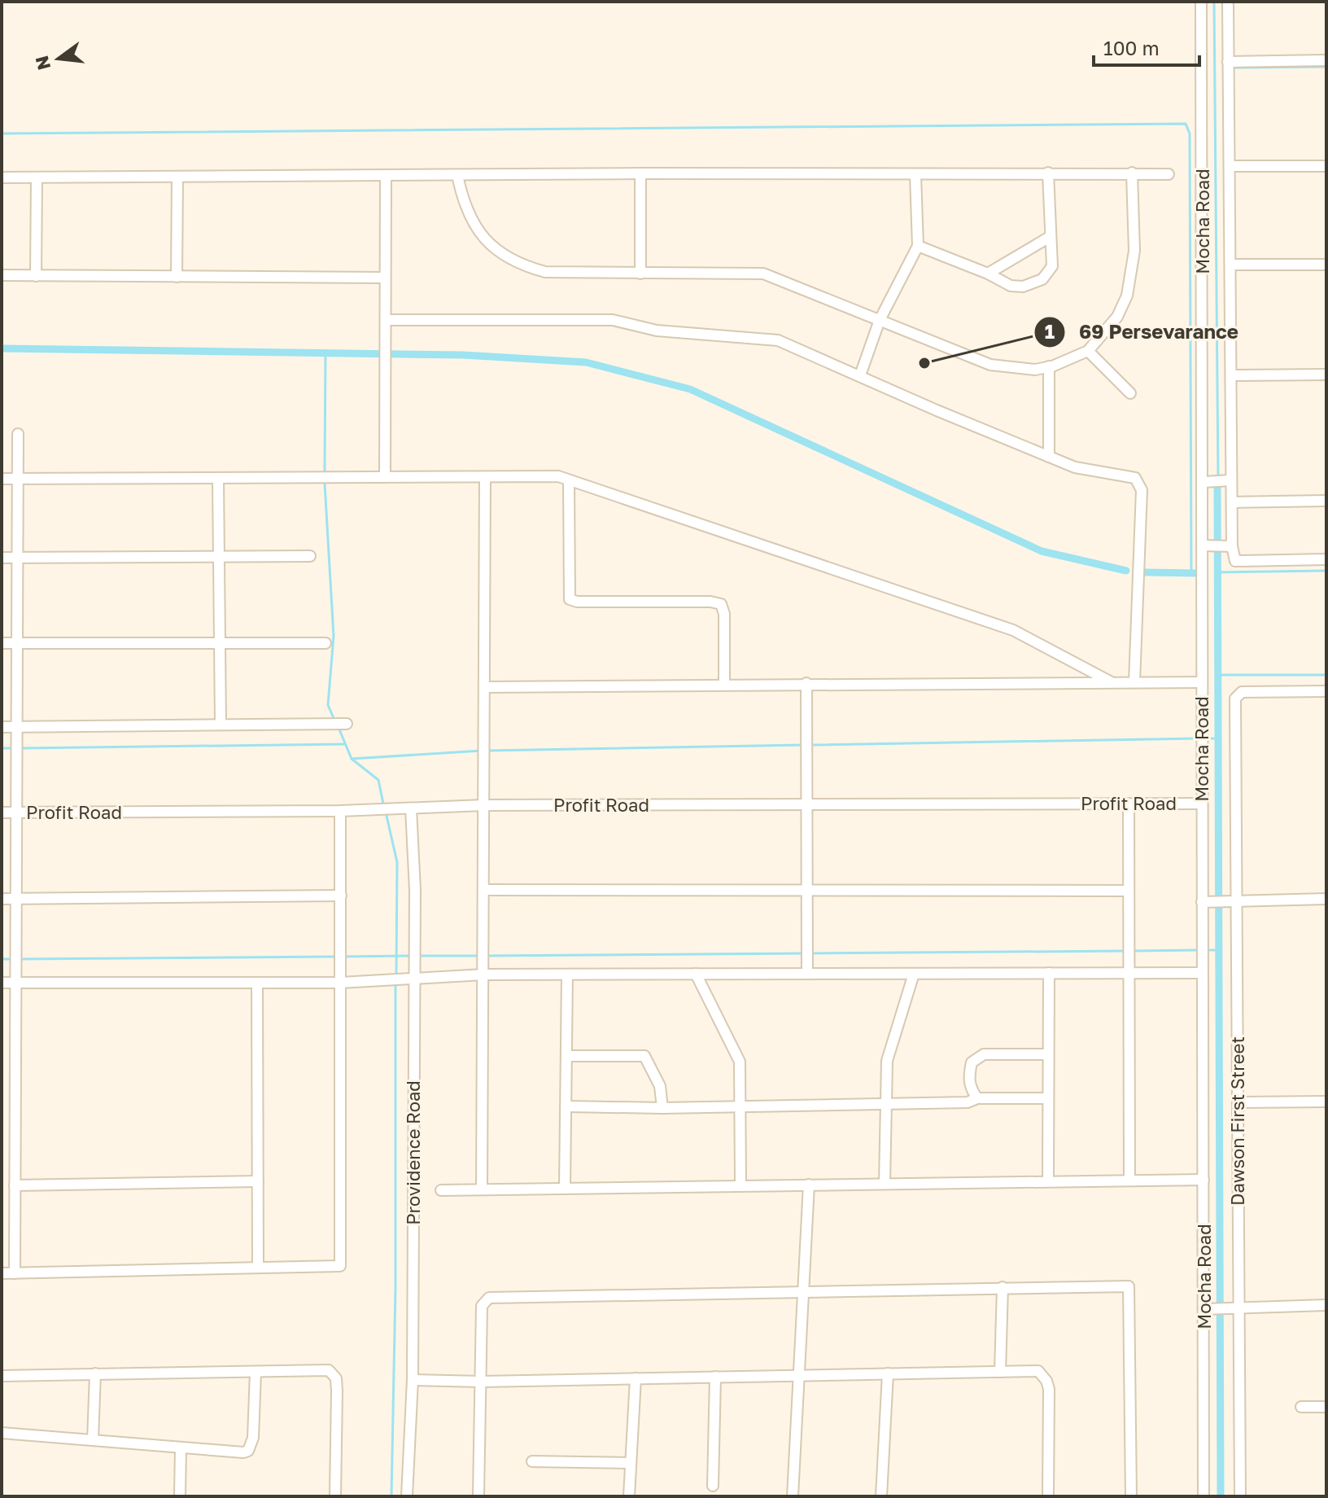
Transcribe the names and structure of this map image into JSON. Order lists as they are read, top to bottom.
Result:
{
  "streets": {
    "street": [
      "Mocha Road",
      "Profit Road",
      "Dawson First Street",
      "Providence Road"
    ]
  },
  "crossings": [
    ["Mocha Road", "Profit Road"],
    ["Profit Road", "Providence Road"]
  ],
  "places": ["69 Persevarance"],
  "scale_bar": "100 m",
  "north": "left"
}
